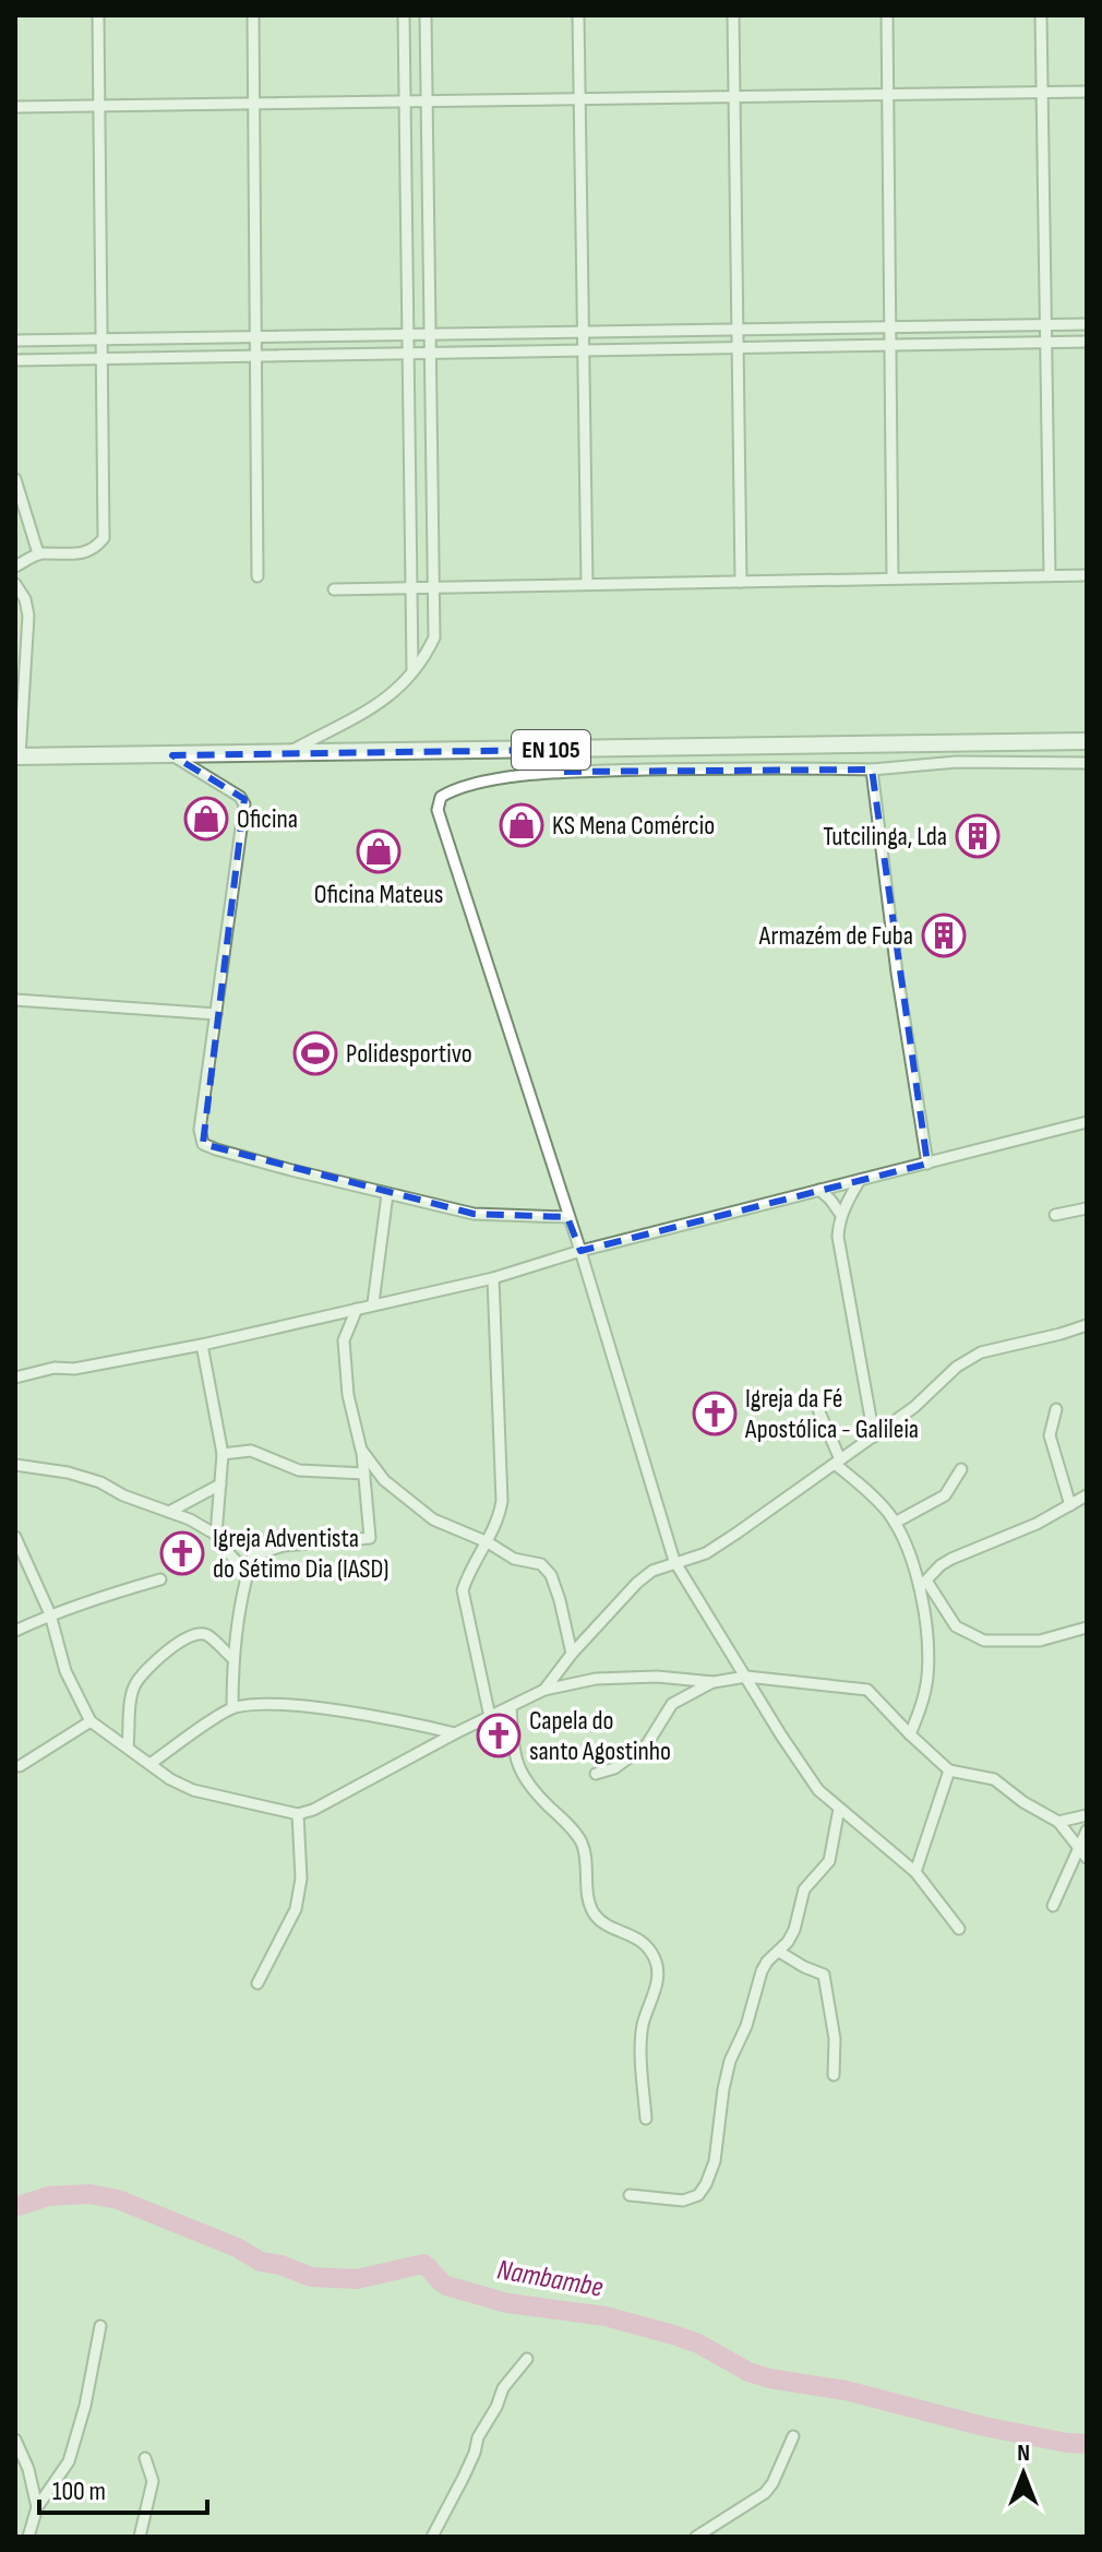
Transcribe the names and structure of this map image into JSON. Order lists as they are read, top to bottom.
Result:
{
  "streets": {
    "main road": ["EN 105"]
  },
  "water": ["Nambambe"],
  "places": {
    "shop": ["Oficina", "KS Mena Comércio", "Oficina Mateus"],
    "building": ["Tutcilinga, Lda", "Armazém de Fuba"],
    "sports": ["Polidesportivo"],
    "church": ["Igreja da Fé Apostólica - Galileia", "Igreja Adventista do Sétimo Dia (IASD)", "Capela do santo Agostinho"]
  },
  "scale_bar": "100 m",
  "north": "top"
}
